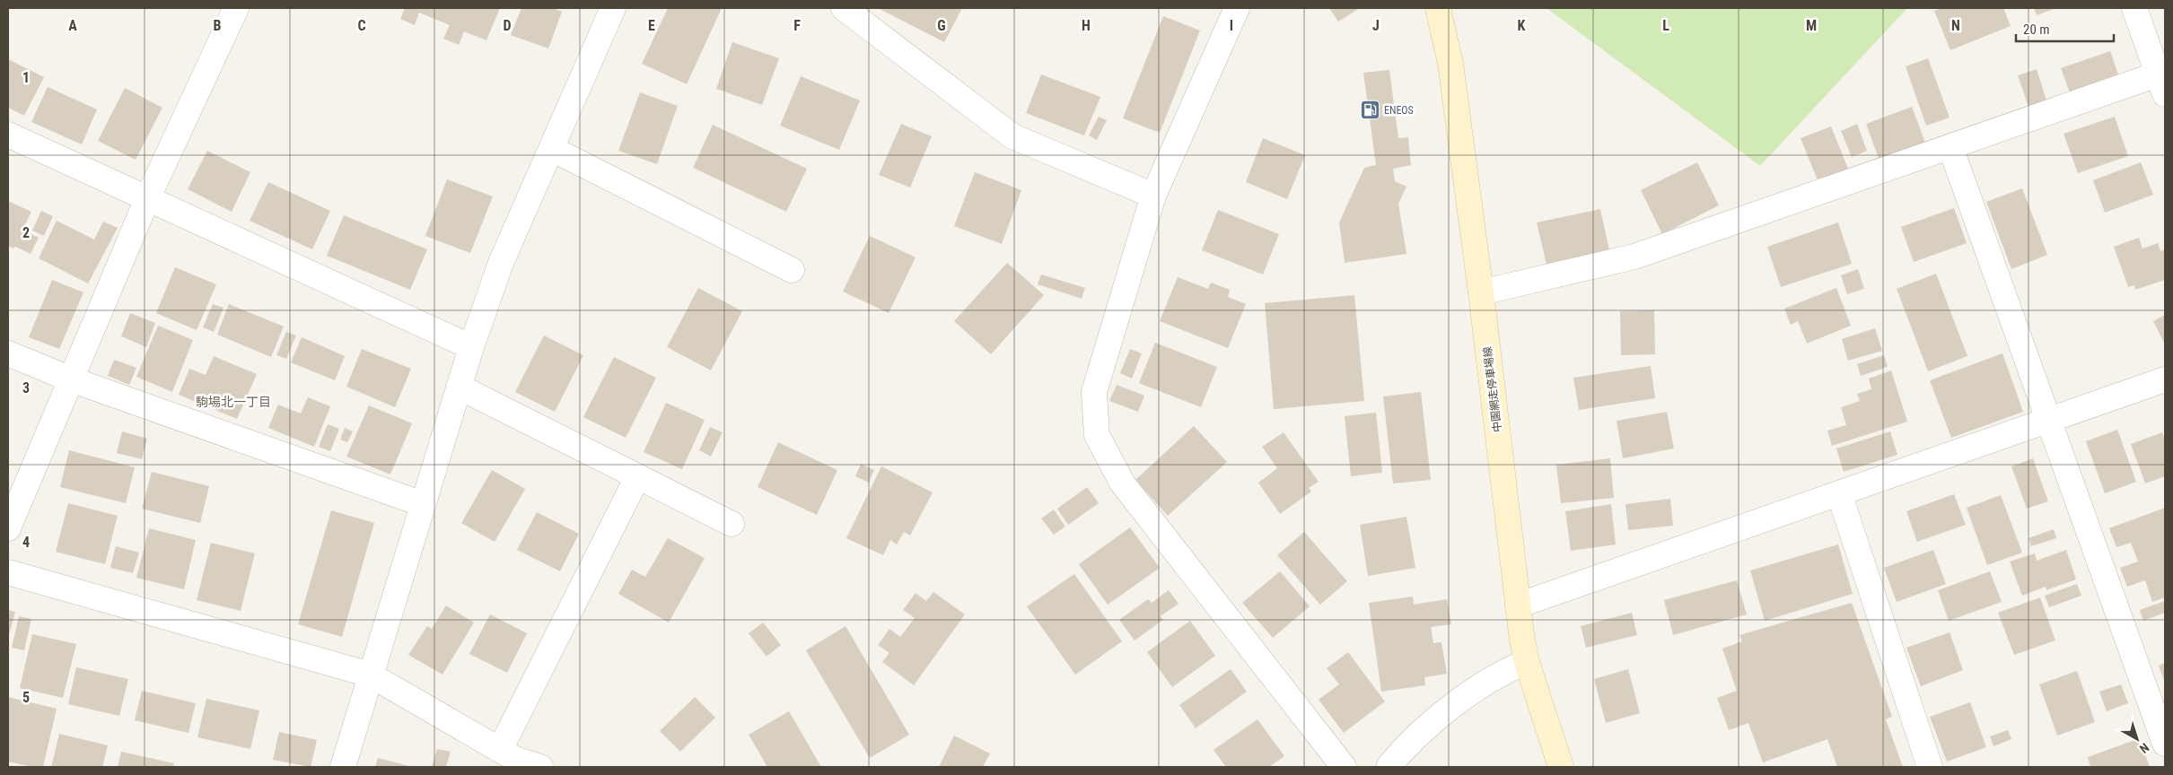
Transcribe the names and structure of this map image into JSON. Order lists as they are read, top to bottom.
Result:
{
  "streets": {
    "main road": ["中園網走停車場線"]
  },
  "districts": ["駒場北一丁目"],
  "places": {
    "fuel station": ["ENEOS"]
  },
  "scale_bar": "20 m",
  "north": "bottom right",
  "grid": {
    "columns": [
      "A",
      "B",
      "C",
      "D",
      "E",
      "F",
      "G",
      "H",
      "I",
      "J",
      "K",
      "L",
      "M",
      "N"
    ],
    "rows": [
      "1",
      "2",
      "3",
      "4",
      "5"
    ]
  }
}
